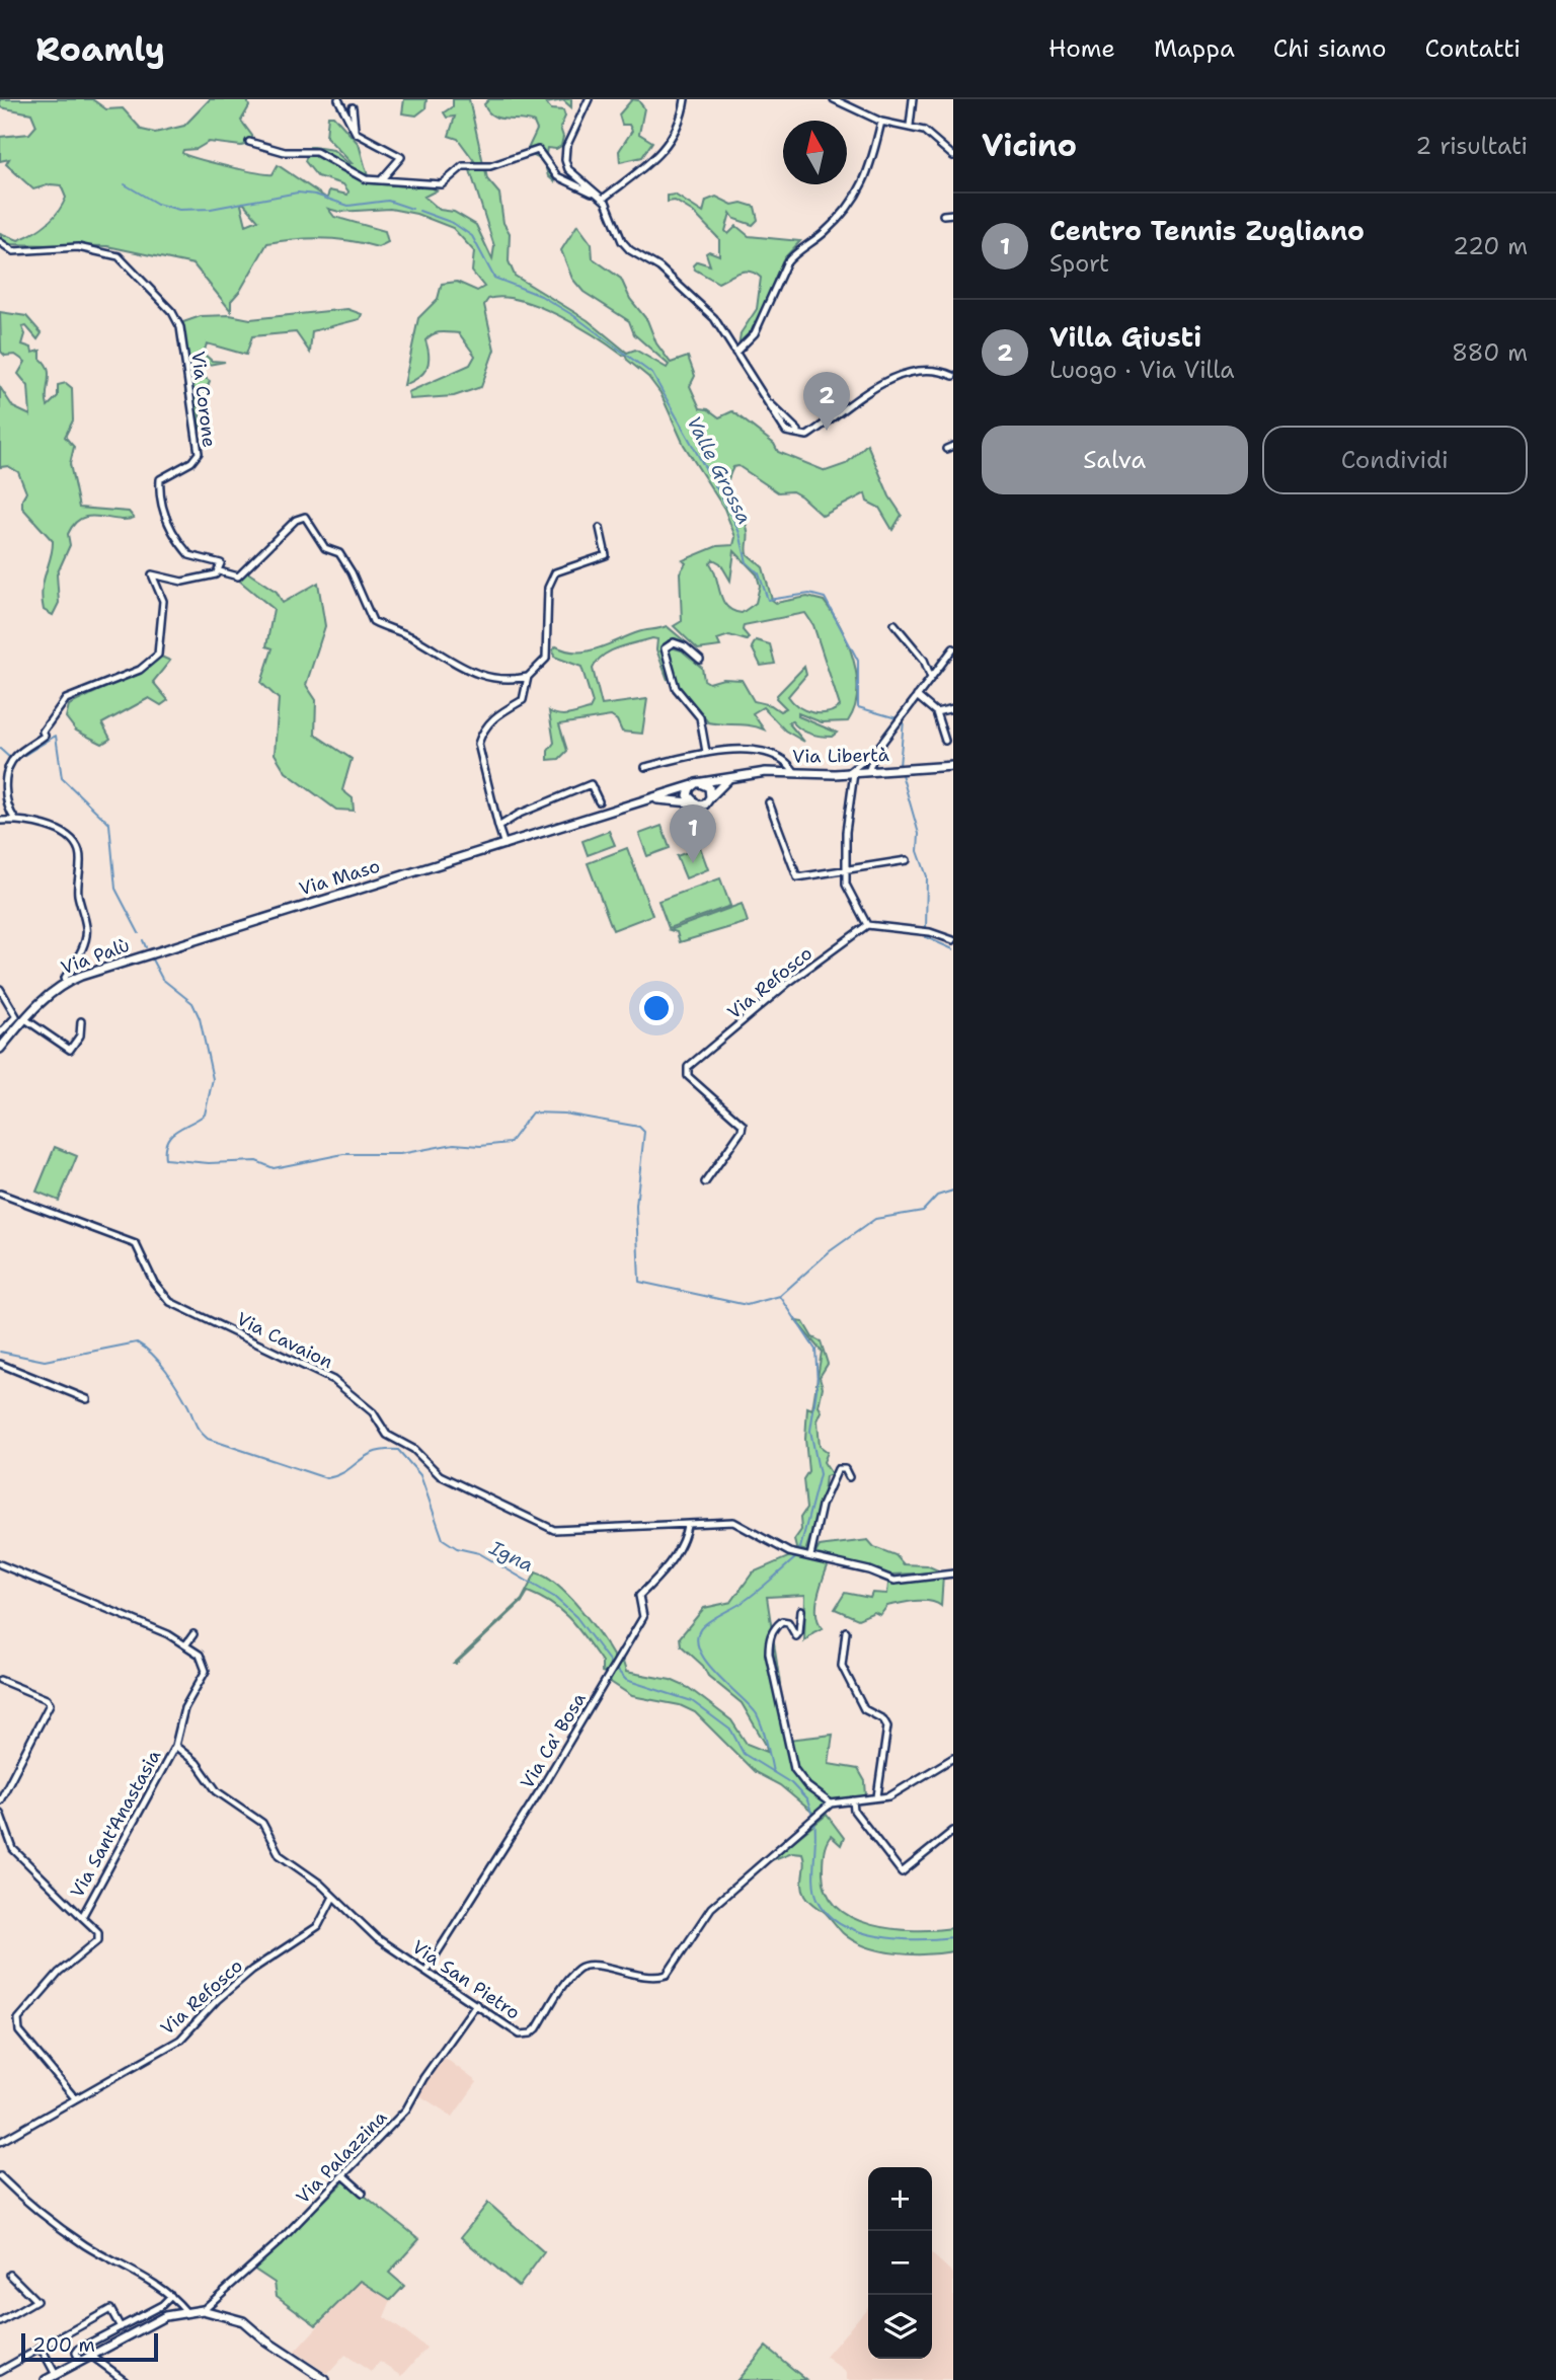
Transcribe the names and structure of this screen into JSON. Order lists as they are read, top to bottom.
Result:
{
  "streets": {
    "main road": ["Via Libertà", "Via Maso", "Via Palù"],
    "street": [
      "Via Corone",
      "Via Refosco",
      "Via Cavaion",
      "Via Ca' Bosa",
      "Via Sant'Anastasia",
      "Via San Pietro",
      "Via Palazzina"
    ]
  },
  "crossings": [
    ["Via Libertà", "Via Maso"],
    ["Via Maso", "Via Palù"],
    ["Via Refosco", "Via Sant'Anastasia"],
    ["Via Refosco", "Via San Pietro"],
    ["Via Cavaion", "Via Ca' Bosa"],
    ["Via Ca' Bosa", "Via San Pietro"],
    ["Via Sant'Anastasia", "Via San Pietro"],
    ["Via San Pietro", "Via Palazzina"]
  ],
  "water": ["Valle Grossa", "Igna"],
  "scale_bar": "200 m",
  "north": "top",
  "page": {
    "header": "Roamly",
    "nav": [
      "Home",
      "Mappa",
      "Chi siamo",
      "Contatti"
    ],
    "heading": ["Vicino", "2 risultati"],
    "list": [
      {
        "mark": "1",
        "name": "Centro Tennis Zugliano",
        "note": "Sport",
        "value": "220 m"
      },
      {
        "mark": "2",
        "name": "Villa Giusti",
        "note": "Luogo · Via Villa",
        "value": "880 m"
      }
    ],
    "pins": ["2", "1"],
    "buttons": ["Salva", "Condividi"],
    "map_buttons": ["+", "−"],
    "scale": "200 m"
  }
}
